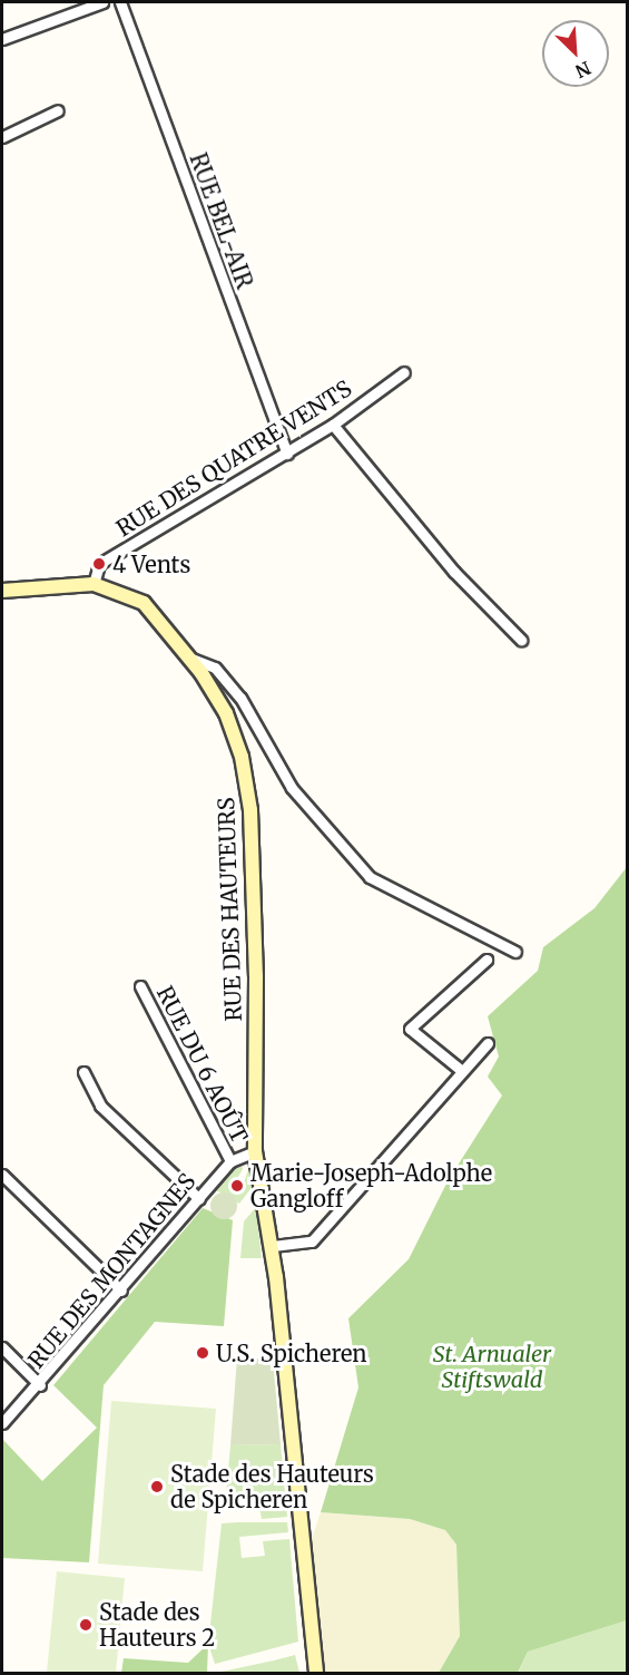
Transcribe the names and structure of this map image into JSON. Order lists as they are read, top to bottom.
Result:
{
  "streets": {
    "street": [
      "RUE BEL-AIR",
      "RUE DES QUATRE VENTS",
      "RUE DES HAUTEURS",
      "RUE DU 6 AOÛT",
      "RUE DES MONTAGNES"
    ]
  },
  "crossings": [
    ["RUE BEL-AIR", "RUE DES QUATRE VENTS"],
    ["RUE DES QUATRE VENTS", "RUE DES HAUTEURS"],
    ["RUE DES HAUTEURS", "RUE DES MONTAGNES"],
    ["RUE DU 6 AOÛT", "RUE DES MONTAGNES"]
  ],
  "parks": ["St. Arnualer Stiftswald"],
  "places": [
    "4 Vents",
    "Marie-Joseph-Adolphe Gangloff",
    "U.S. Spicheren",
    "Stade des Hauteurs de Spicheren",
    "Stade des Hauteurs 2"
  ],
  "north": "bottom right"
}
